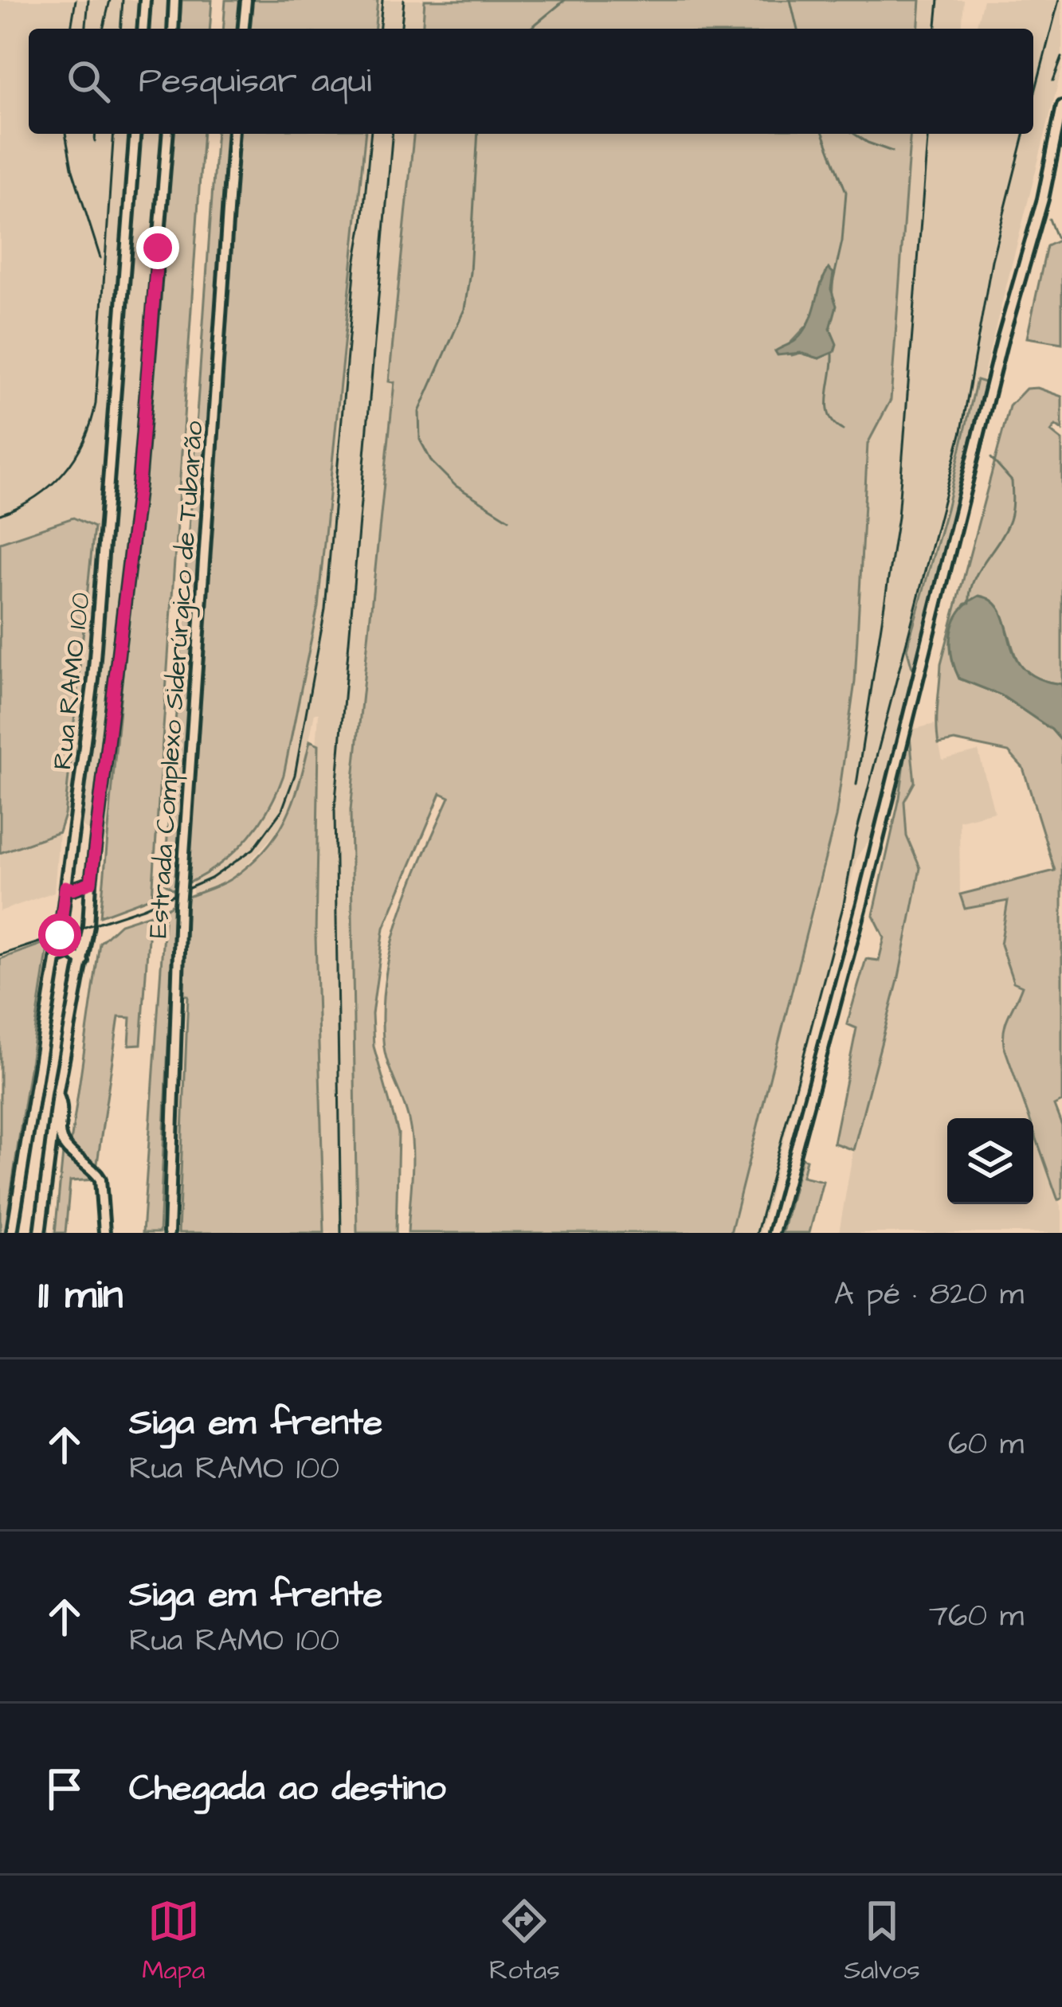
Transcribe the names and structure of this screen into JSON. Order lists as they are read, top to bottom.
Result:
{
  "streets": {
    "street": ["Estrada Complexo Siderúrgico de Tubarão", "Rua RAMO 100"]
  },
  "page": {
    "search": "Pesquisar aqui",
    "heading": ["11 min", "A pé · 820 m"],
    "list": [
      ["Siga em frente", "Rua RAMO 100", "60 m"],
      ["Siga em frente", "Rua RAMO 100", "760 m"],
      "Chegada ao destino"
    ],
    "nav": ["Mapa", "Rotas", "Salvos"]
  }
}
